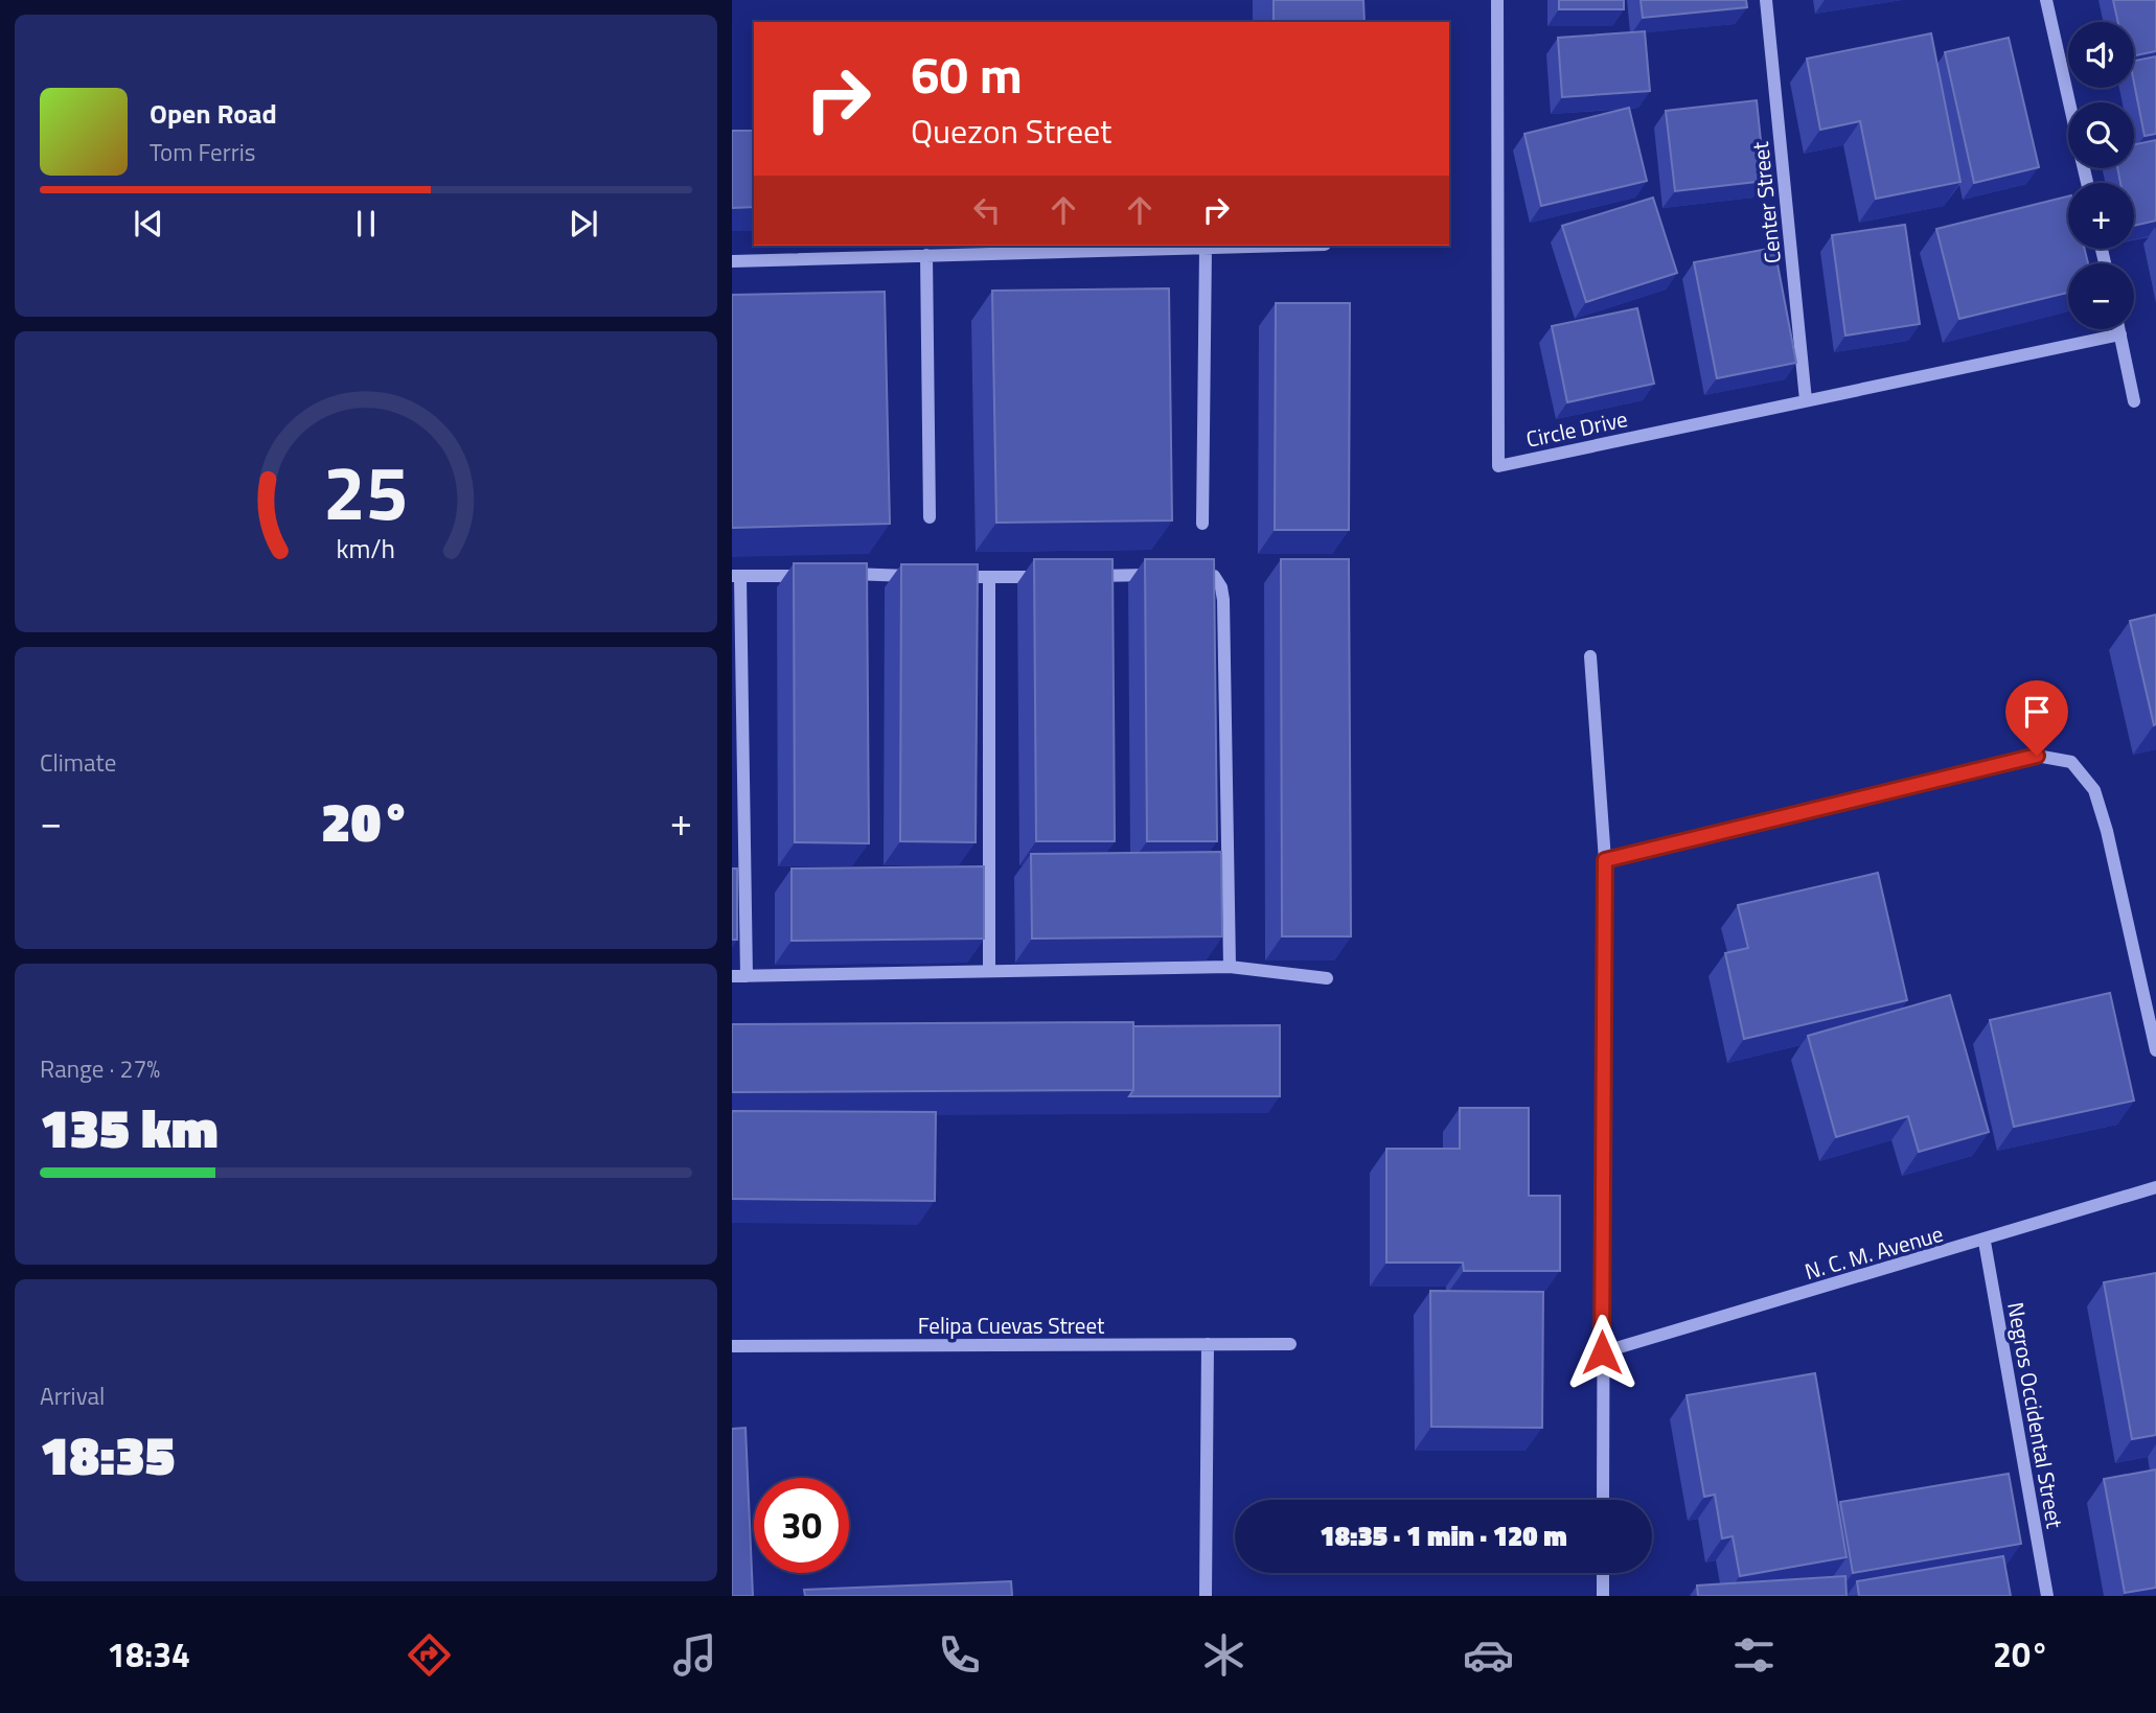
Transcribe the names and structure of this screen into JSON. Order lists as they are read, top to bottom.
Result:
{
  "streets": {
    "street": [
      "Center Street",
      "Circle Drive",
      "N. C. M. Avenue",
      "Felipa Cuevas Street",
      "Negros Occidental Street"
    ]
  },
  "crossings": [
    ["Center Street", "Circle Drive"],
    ["N. C. M. Avenue", "Negros Occidental Street"]
  ],
  "page": {
    "map_buttons": ["+", "−"],
    "turn": ["60 m", "Quezon Street"],
    "song": ["Open Road", "Tom Ferris"],
    "tile": [
      "Climate",
      ["Range · 27%", "135 km"],
      ["Arrival", "18:35"]
    ],
    "heat": ["−", "20°", "+"],
    "limit": "30",
    "trip": "18:35 · 1 min · 120 m",
    "tabs": ["18:34", "20°"],
    "gauge": ["25", "km/h"]
  }
}
